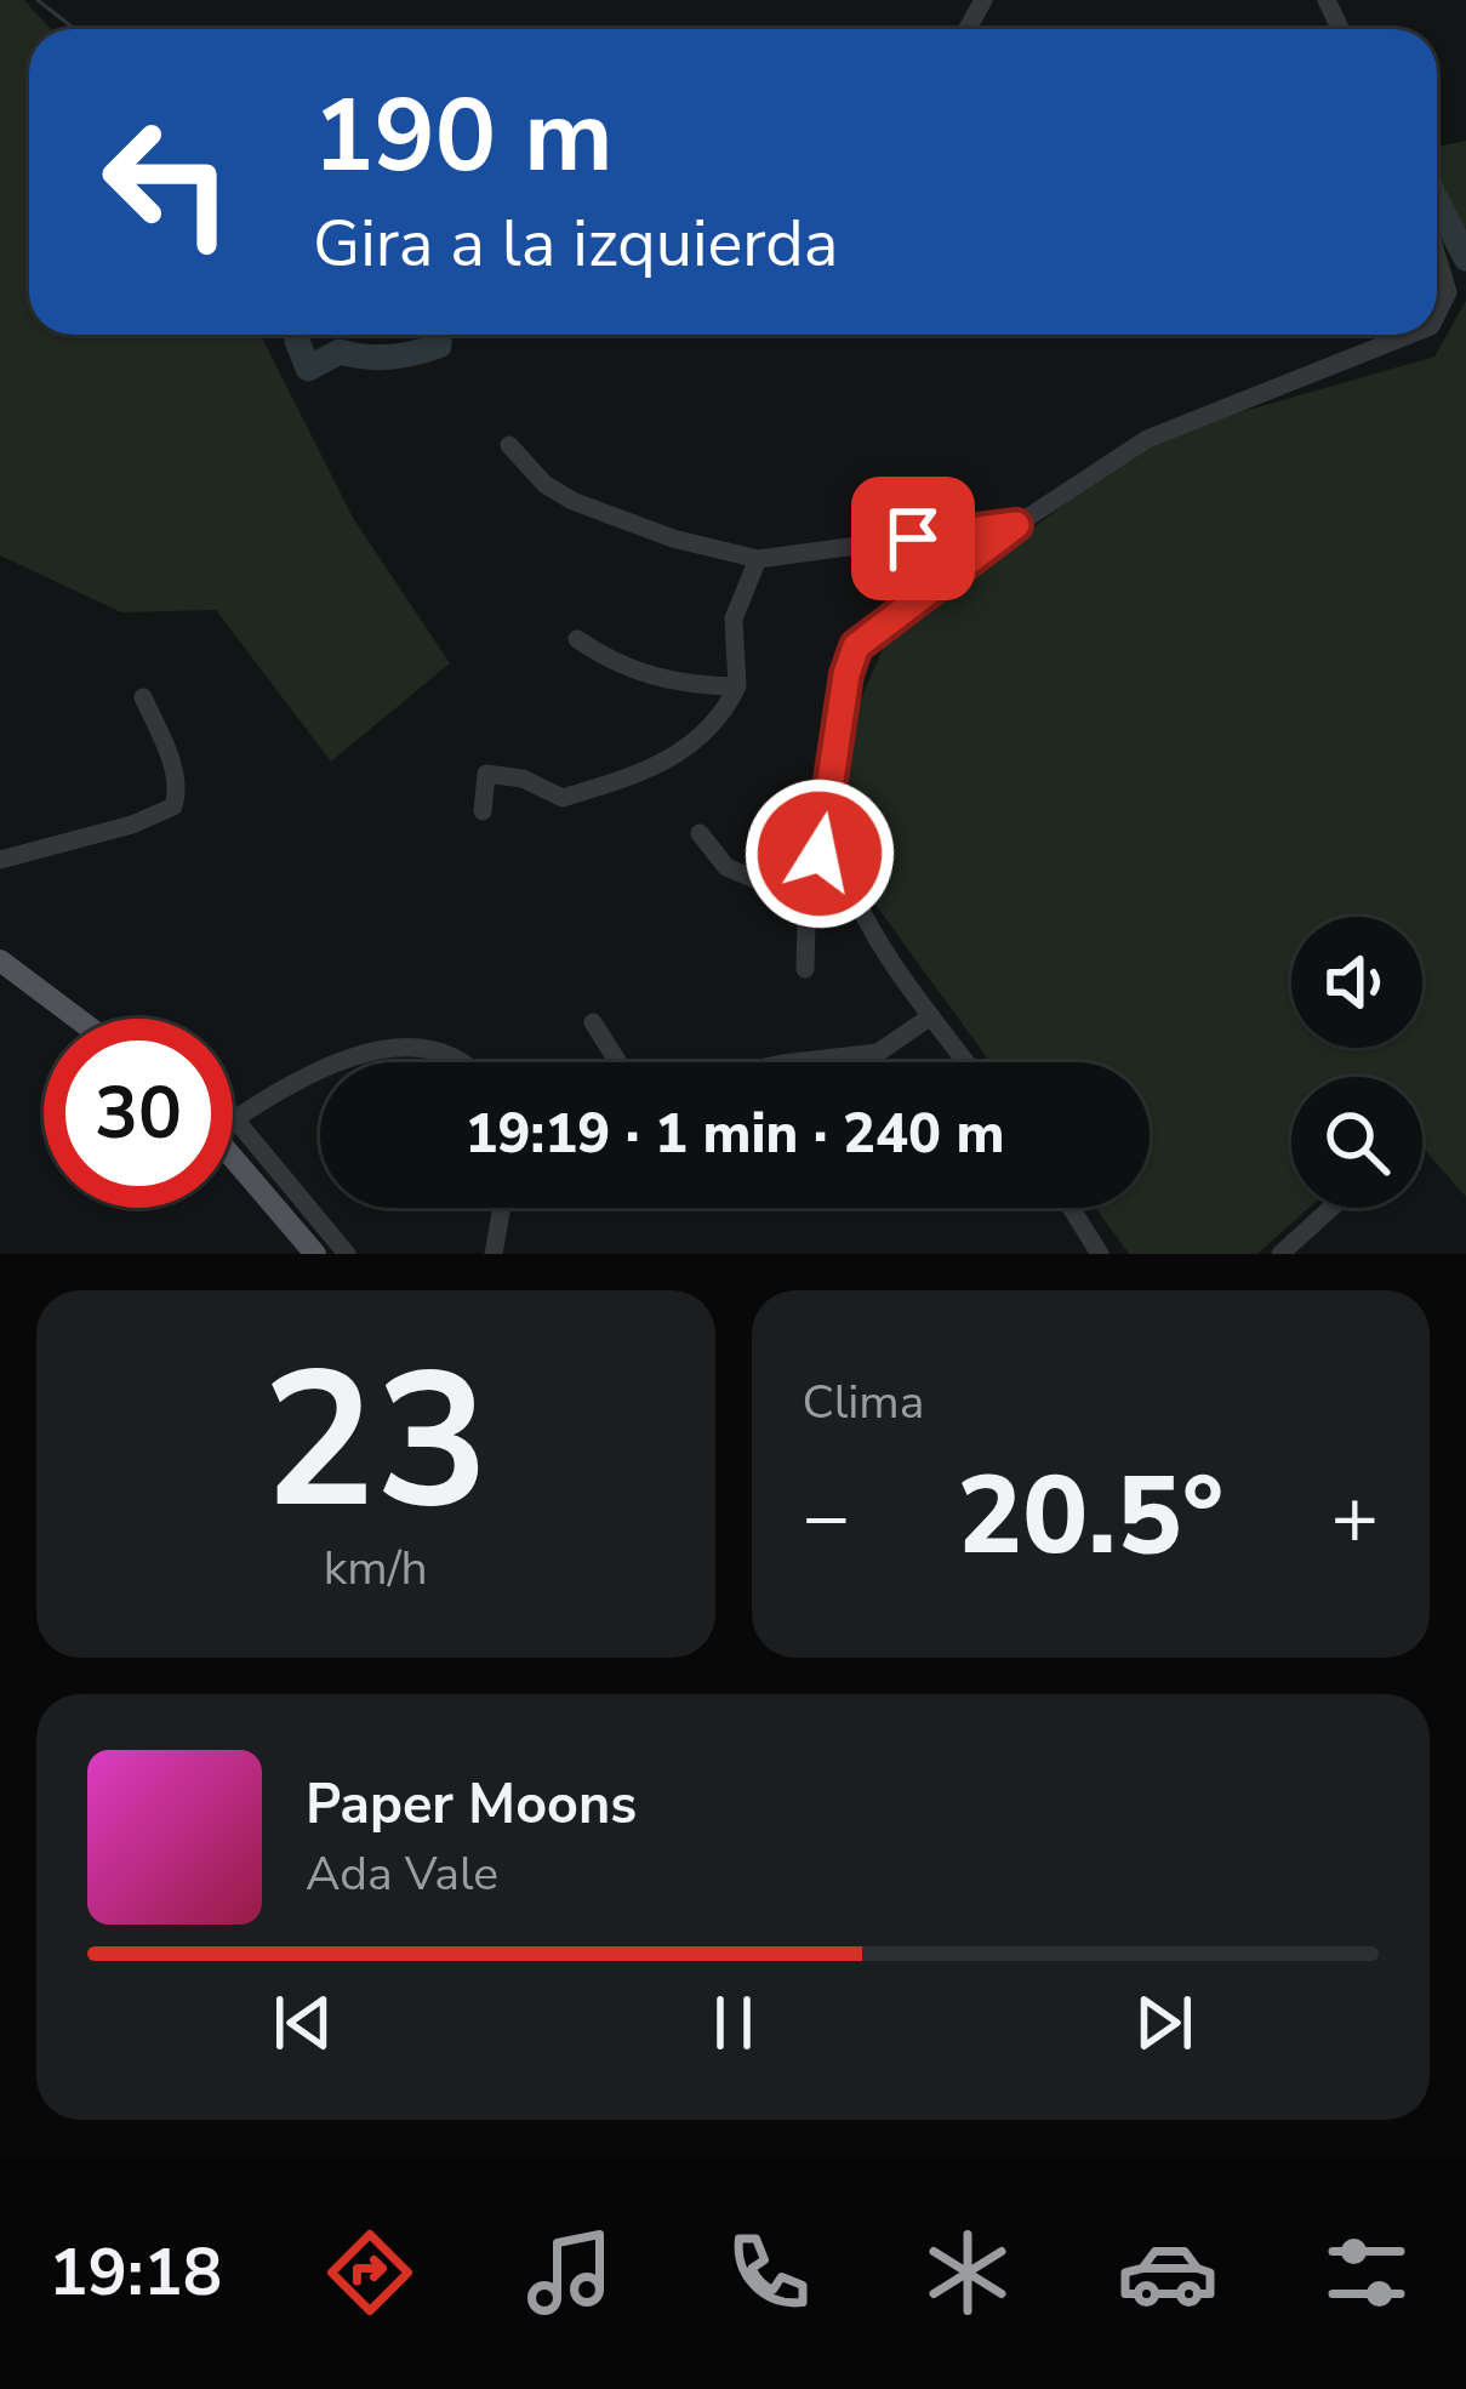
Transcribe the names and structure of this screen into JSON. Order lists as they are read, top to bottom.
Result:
{
  "page": {
    "turn": ["190 m", "Gira a la izquierda"],
    "limit": "30",
    "trip": "19:19 · 1 min · 240 m",
    "tile": [
      ["23", "km/h"],
      "Clima"
    ],
    "heat": ["−", "20.5°", "+"],
    "song": ["Paper Moons", "Ada Vale"],
    "tabs": "19:18"
  }
}
